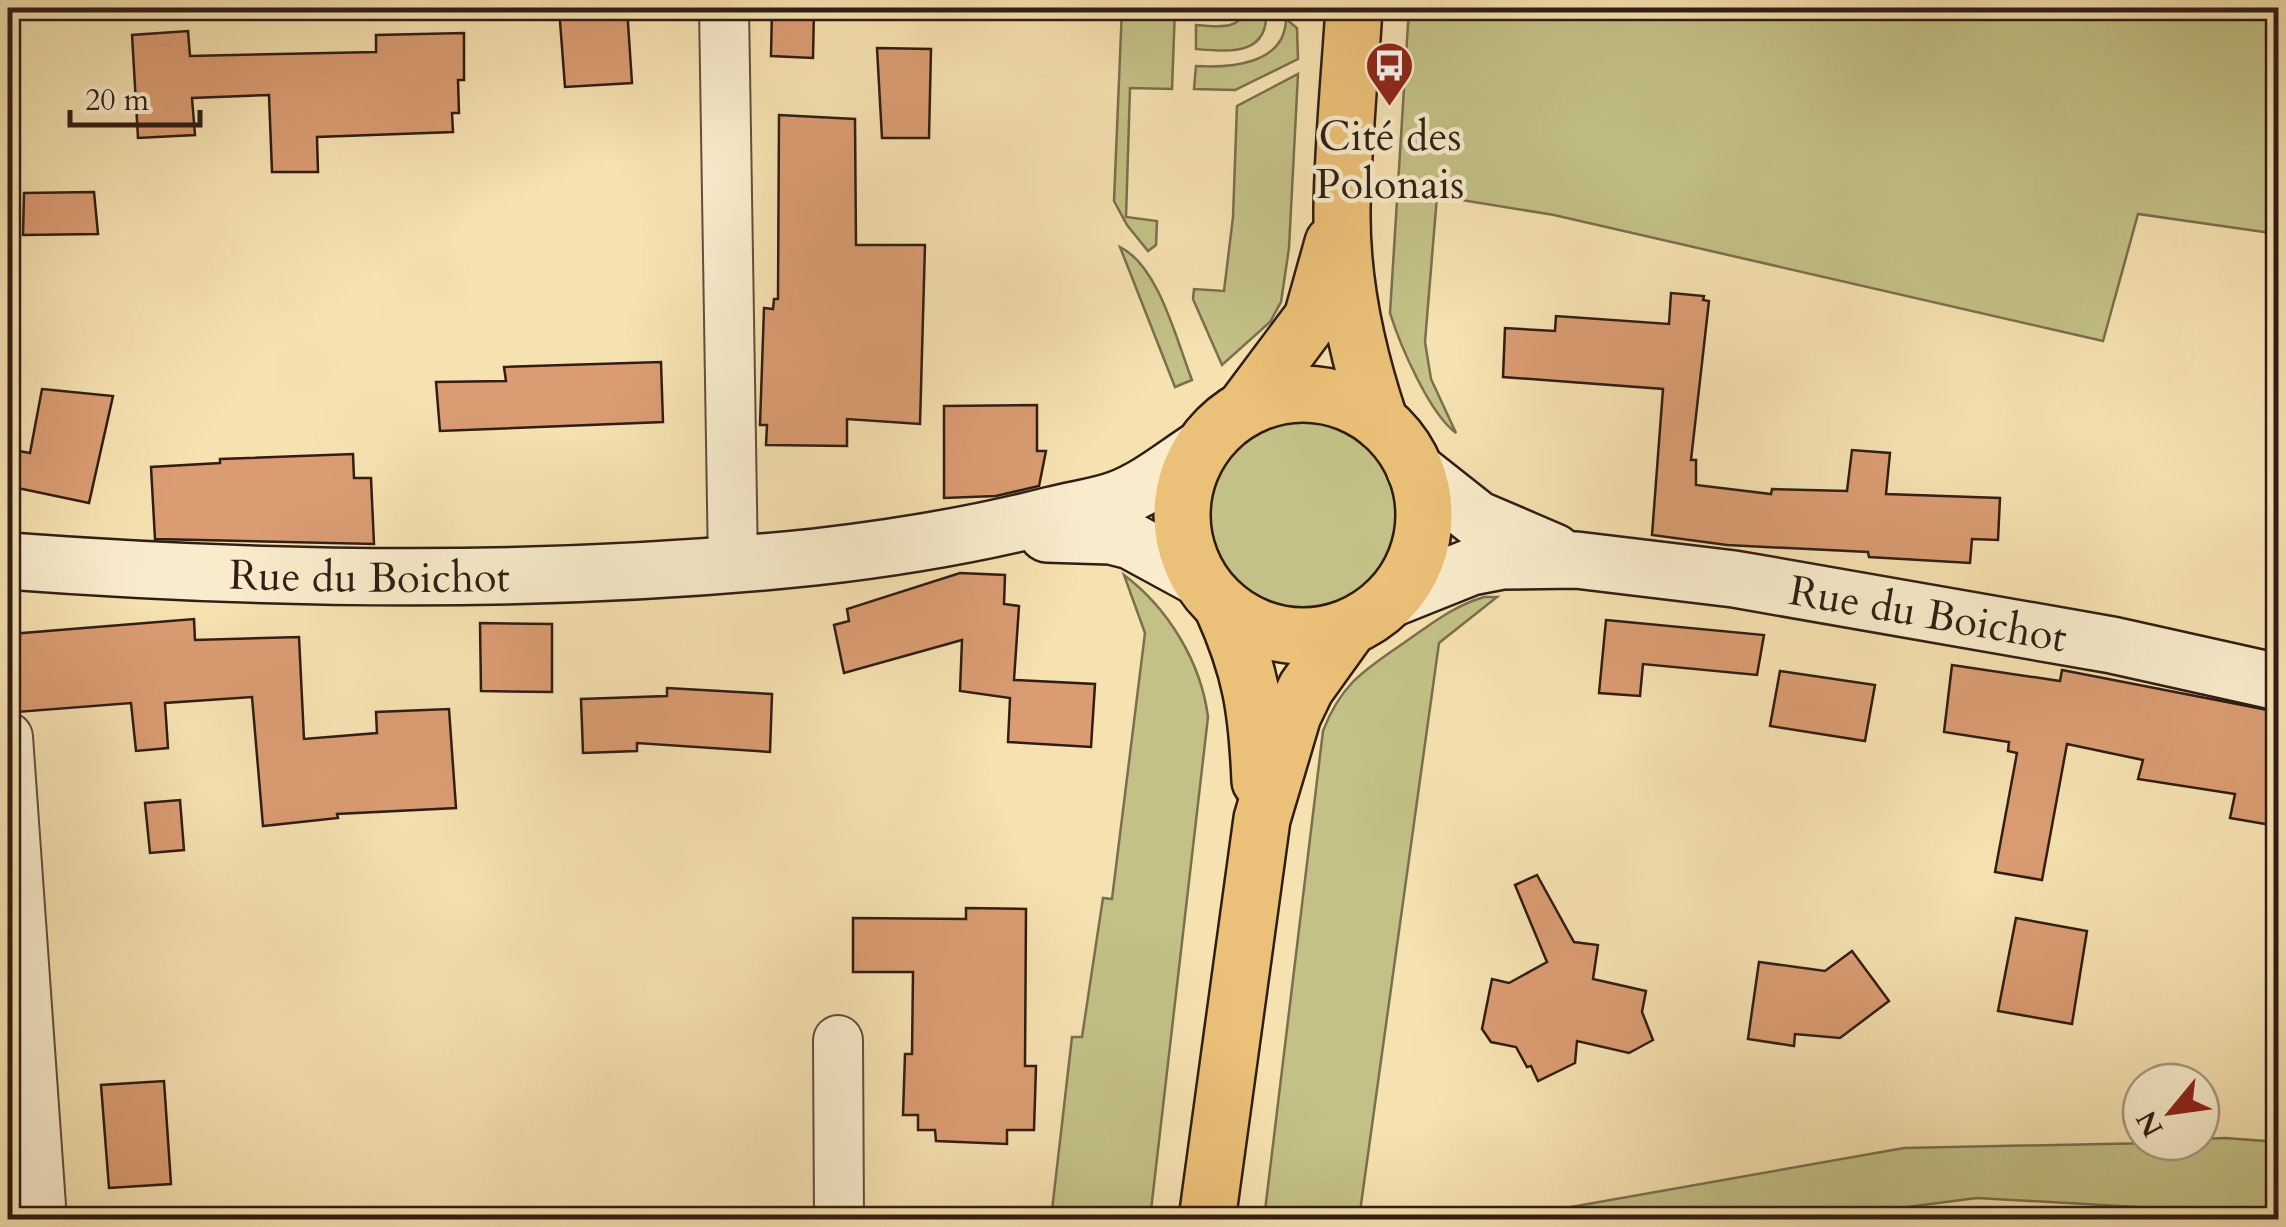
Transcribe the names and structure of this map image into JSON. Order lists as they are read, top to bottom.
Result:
{
  "streets": {
    "street": ["Rue du Boichot"]
  },
  "places": {
    "bus stop": ["Cité des Polonais"]
  },
  "scale_bar": "20 m",
  "north": "bottom left"
}
